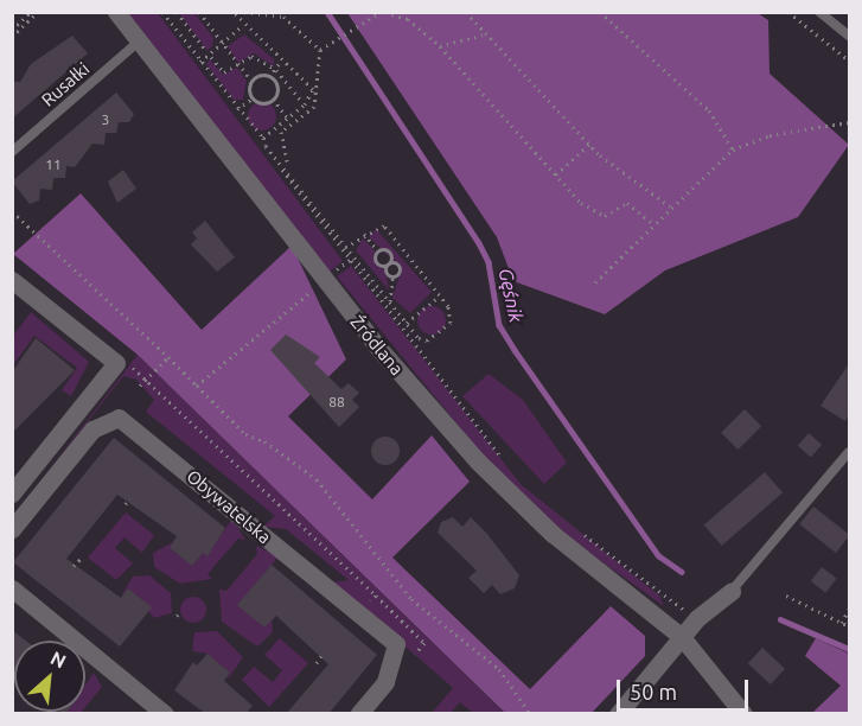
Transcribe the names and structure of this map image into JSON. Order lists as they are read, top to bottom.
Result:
{
  "streets": {
    "street": ["Źródlana", "Obywatelska"],
    "lane": ["Rusałki"]
  },
  "crossings": [
    ["Rusałki", "Źródlana"]
  ],
  "water": ["Gęśnik"],
  "house_numbers": ["3", "11", "88"],
  "scale_bar": "50 m",
  "north": "top right"
}
